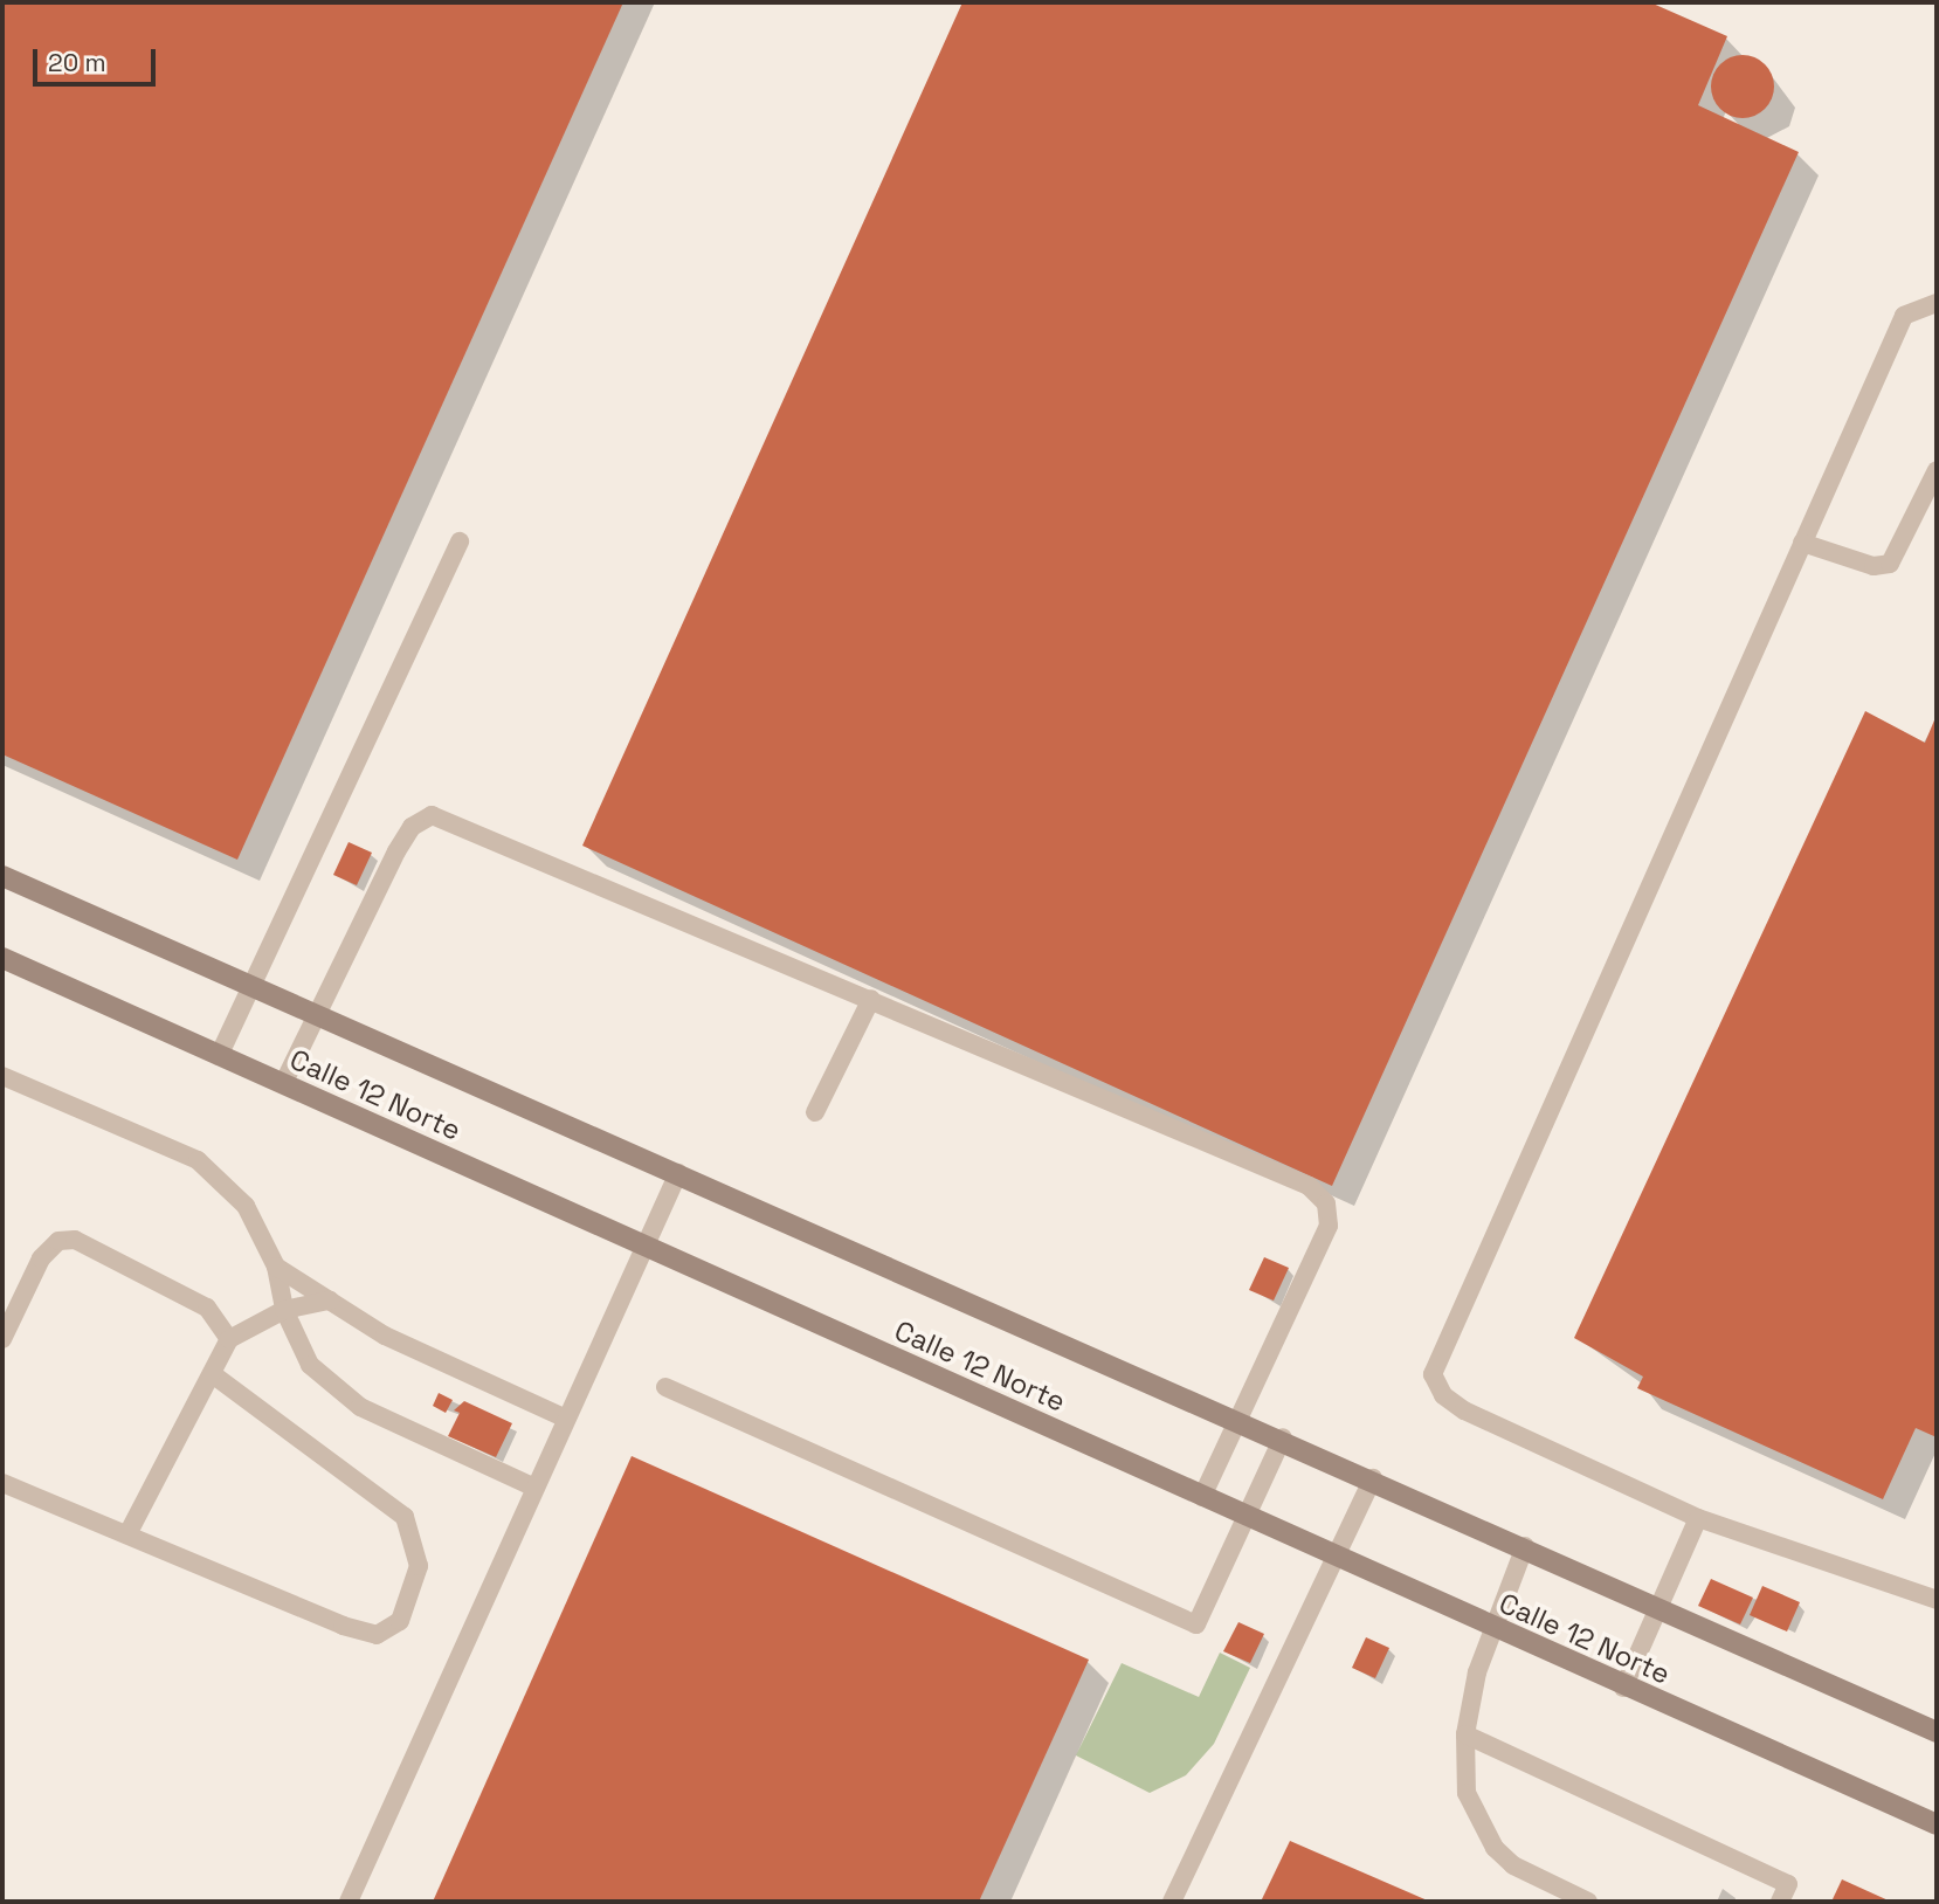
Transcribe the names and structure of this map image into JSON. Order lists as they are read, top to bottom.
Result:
{
  "streets": {
    "main road": ["Calle 12 Norte"]
  },
  "scale_bar": "20 m"
}
